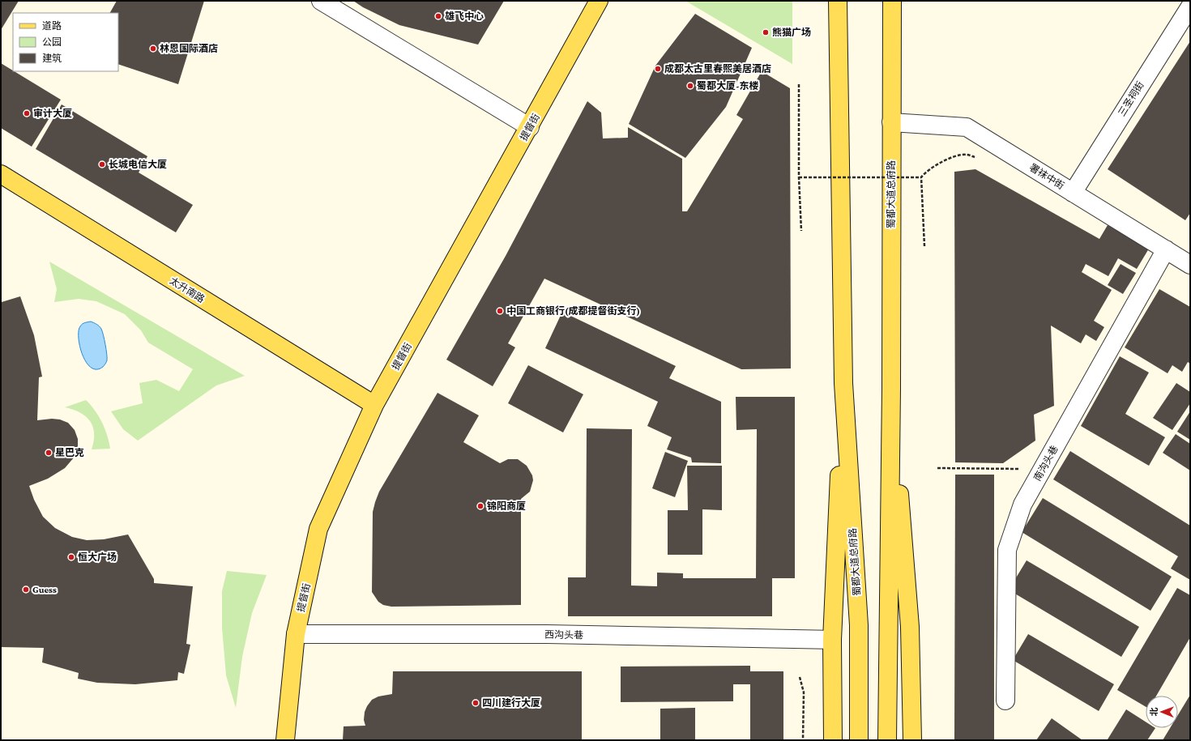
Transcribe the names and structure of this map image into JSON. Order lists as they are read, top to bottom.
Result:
{
  "streets": {
    "main road": ["提督街", "蜀都大道总府路", "太升南路"],
    "street": [
      "三圣祠街",
      "署袜中街",
      "南沟头巷",
      "西沟头巷"
    ]
  },
  "crossings": [
    ["三圣祠街", "署袜中街"],
    ["提督街", "太升南路"],
    ["提督街", "西沟头巷"],
    ["署袜中街", "蜀都大道总府路"],
    ["署袜中街", "南沟头巷"],
    ["蜀都大道总府路", "西沟头巷"]
  ],
  "places": [
    "雄飞中心",
    "熊猫广场",
    "林恩国际酒店",
    "成都太古里春熙美居酒店",
    "蜀都大厦-东楼",
    "审计大厦",
    "长城电信大厦",
    "中国工商银行(成都提督街支行)",
    "星巴克",
    "锦阳商厦",
    "恒大广场",
    "Guess",
    "四川建行大厦"
  ],
  "legend": ["道路", "公园", "建筑"],
  "north": "left"
}
